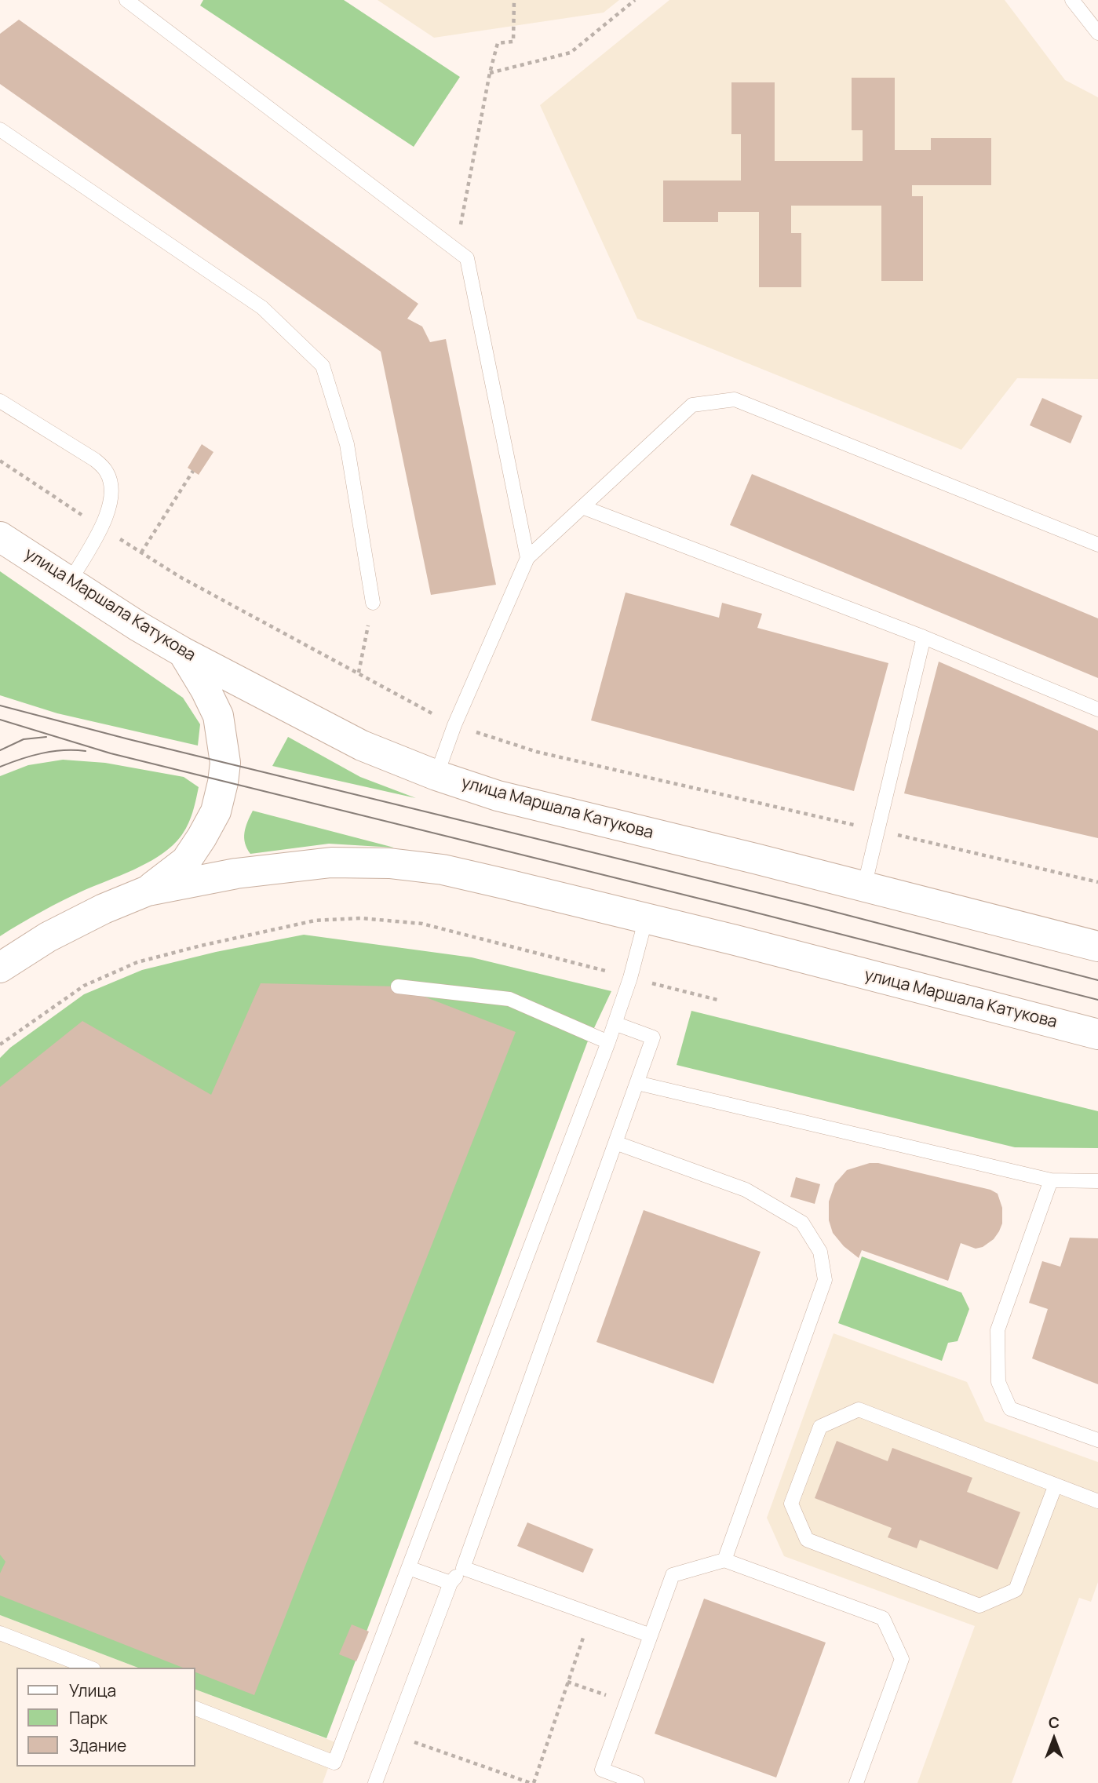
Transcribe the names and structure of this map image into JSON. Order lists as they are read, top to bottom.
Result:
{
  "streets": {
    "main road": ["улица Маршала Катукова"]
  },
  "legend": ["Улица", "Парк", "Здание"],
  "north": "top"
}
